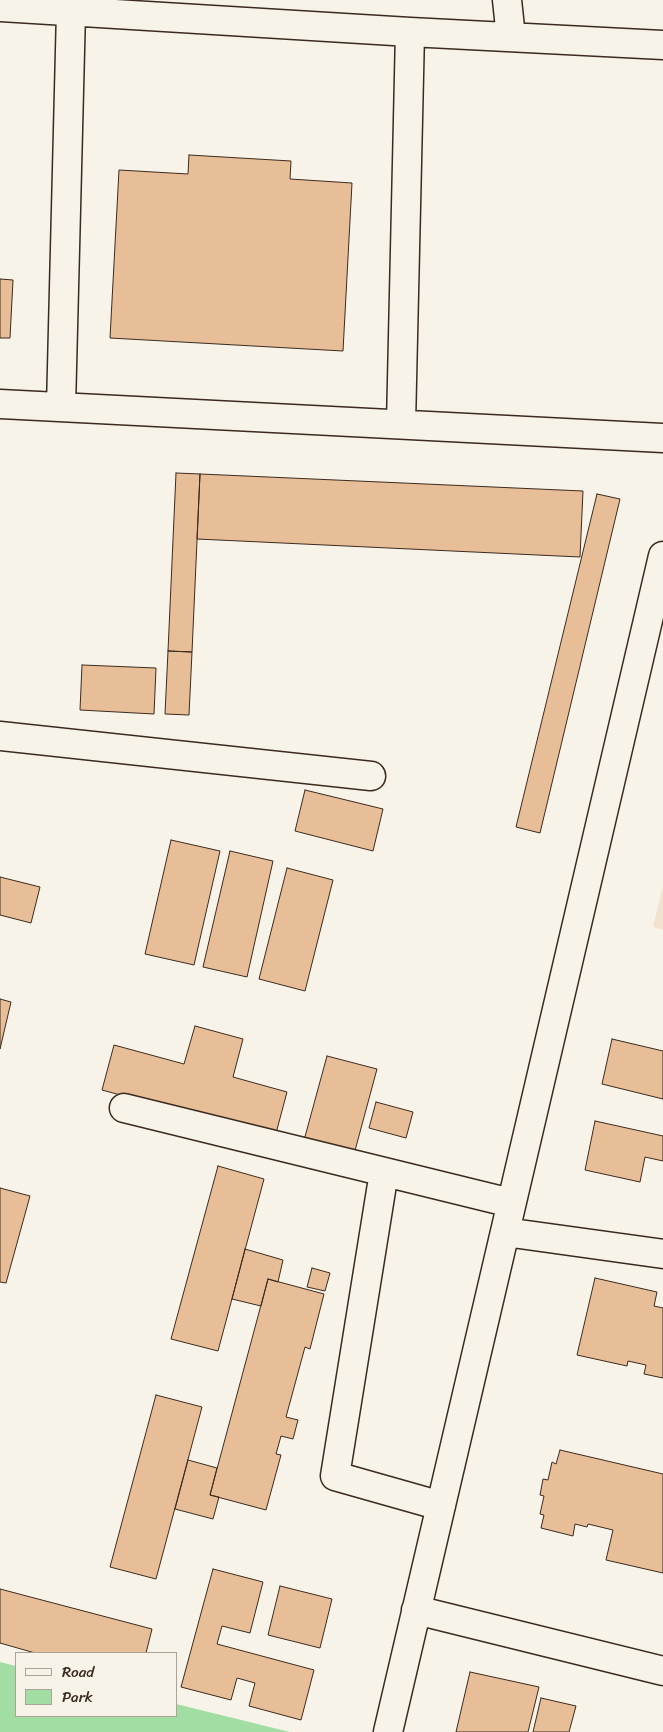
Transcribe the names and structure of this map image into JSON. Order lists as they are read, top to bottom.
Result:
{
  "legend": ["Road", "Park"]
}
